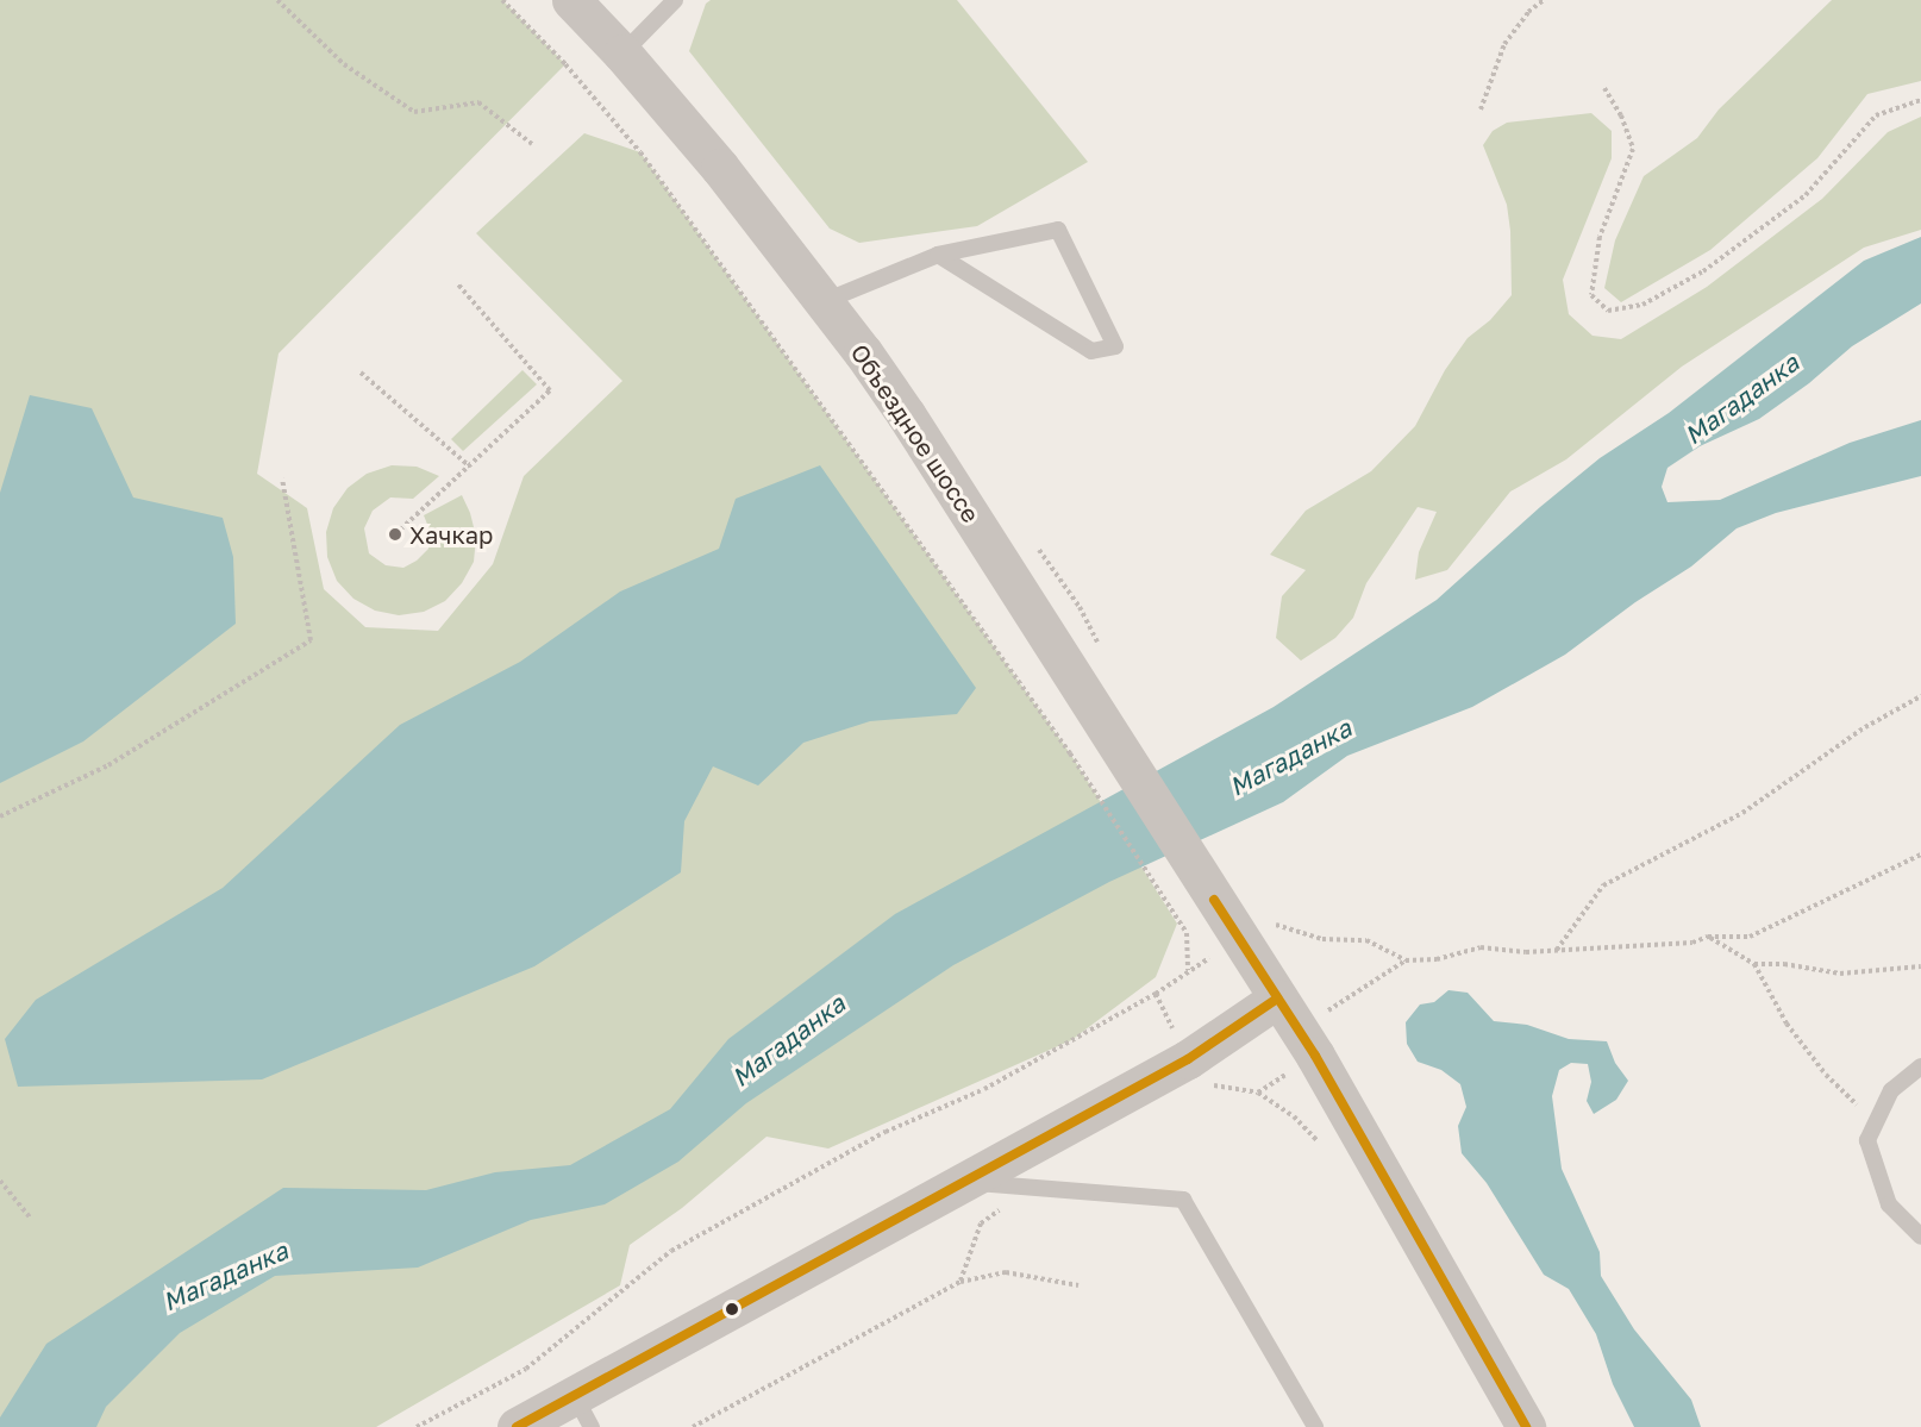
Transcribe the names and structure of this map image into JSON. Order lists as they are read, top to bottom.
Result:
{
  "streets": {
    "street": ["Объездное шоссе"]
  },
  "water": ["Магаданка"],
  "places": ["Хачкар"]
}
